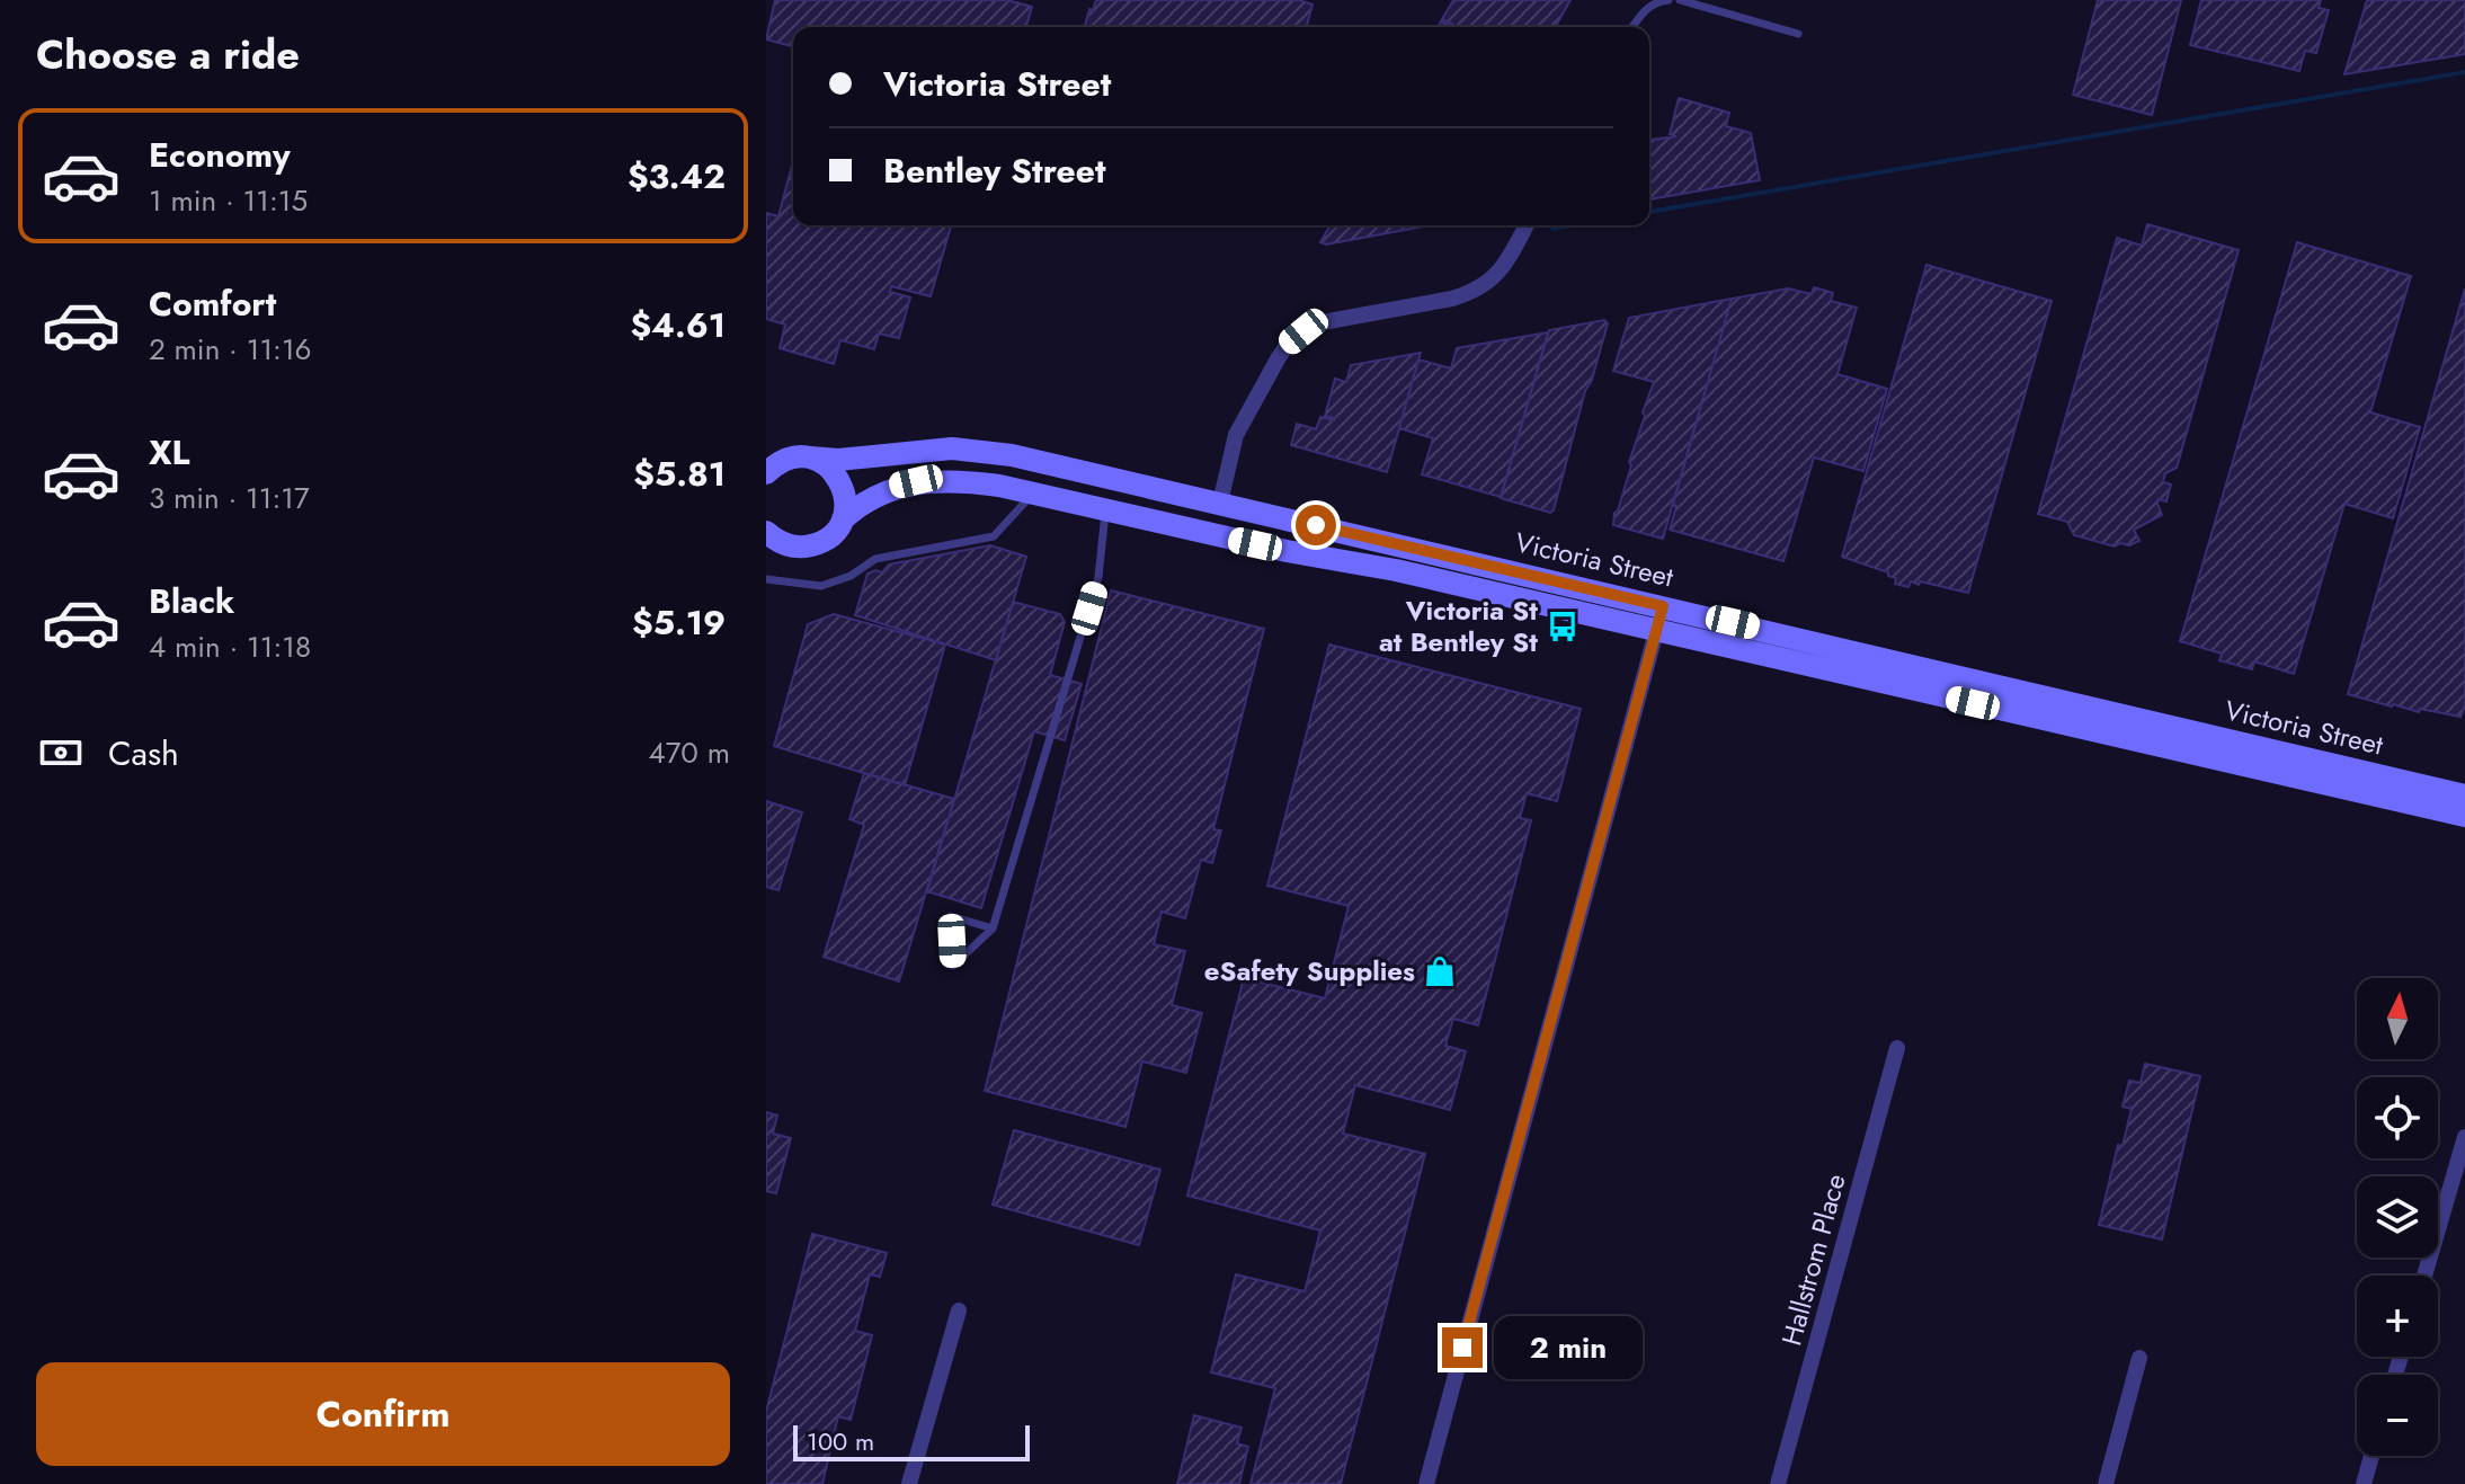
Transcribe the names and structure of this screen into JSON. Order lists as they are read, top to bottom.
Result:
{
  "streets": {
    "main road": ["Victoria Street"],
    "street": ["Hallstrom Place"]
  },
  "places": {
    "bus stop": ["Victoria St at Bentley St"],
    "shop": ["eSafety Supplies"]
  },
  "scale_bar": "100 m",
  "north": "top",
  "page": {
    "heading": "Choose a ride",
    "banner": ["Victoria Street", "Bentley Street"],
    "list": [
      {
        "name": "Economy",
        "note": "1 min · 11:15",
        "value": "$3.42"
      },
      {
        "name": "Comfort",
        "note": "2 min · 11:16",
        "value": "$4.61"
      },
      {
        "name": "XL",
        "note": "3 min · 11:17",
        "value": "$5.81"
      },
      {
        "name": "Black",
        "note": "4 min · 11:18",
        "value": "$5.19"
      }
    ],
    "pay": ["Cash", "470 m"],
    "map_buttons": ["+", "−"],
    "bubble": "2 min",
    "buttons": "Confirm",
    "scale": "100 m"
  }
}
